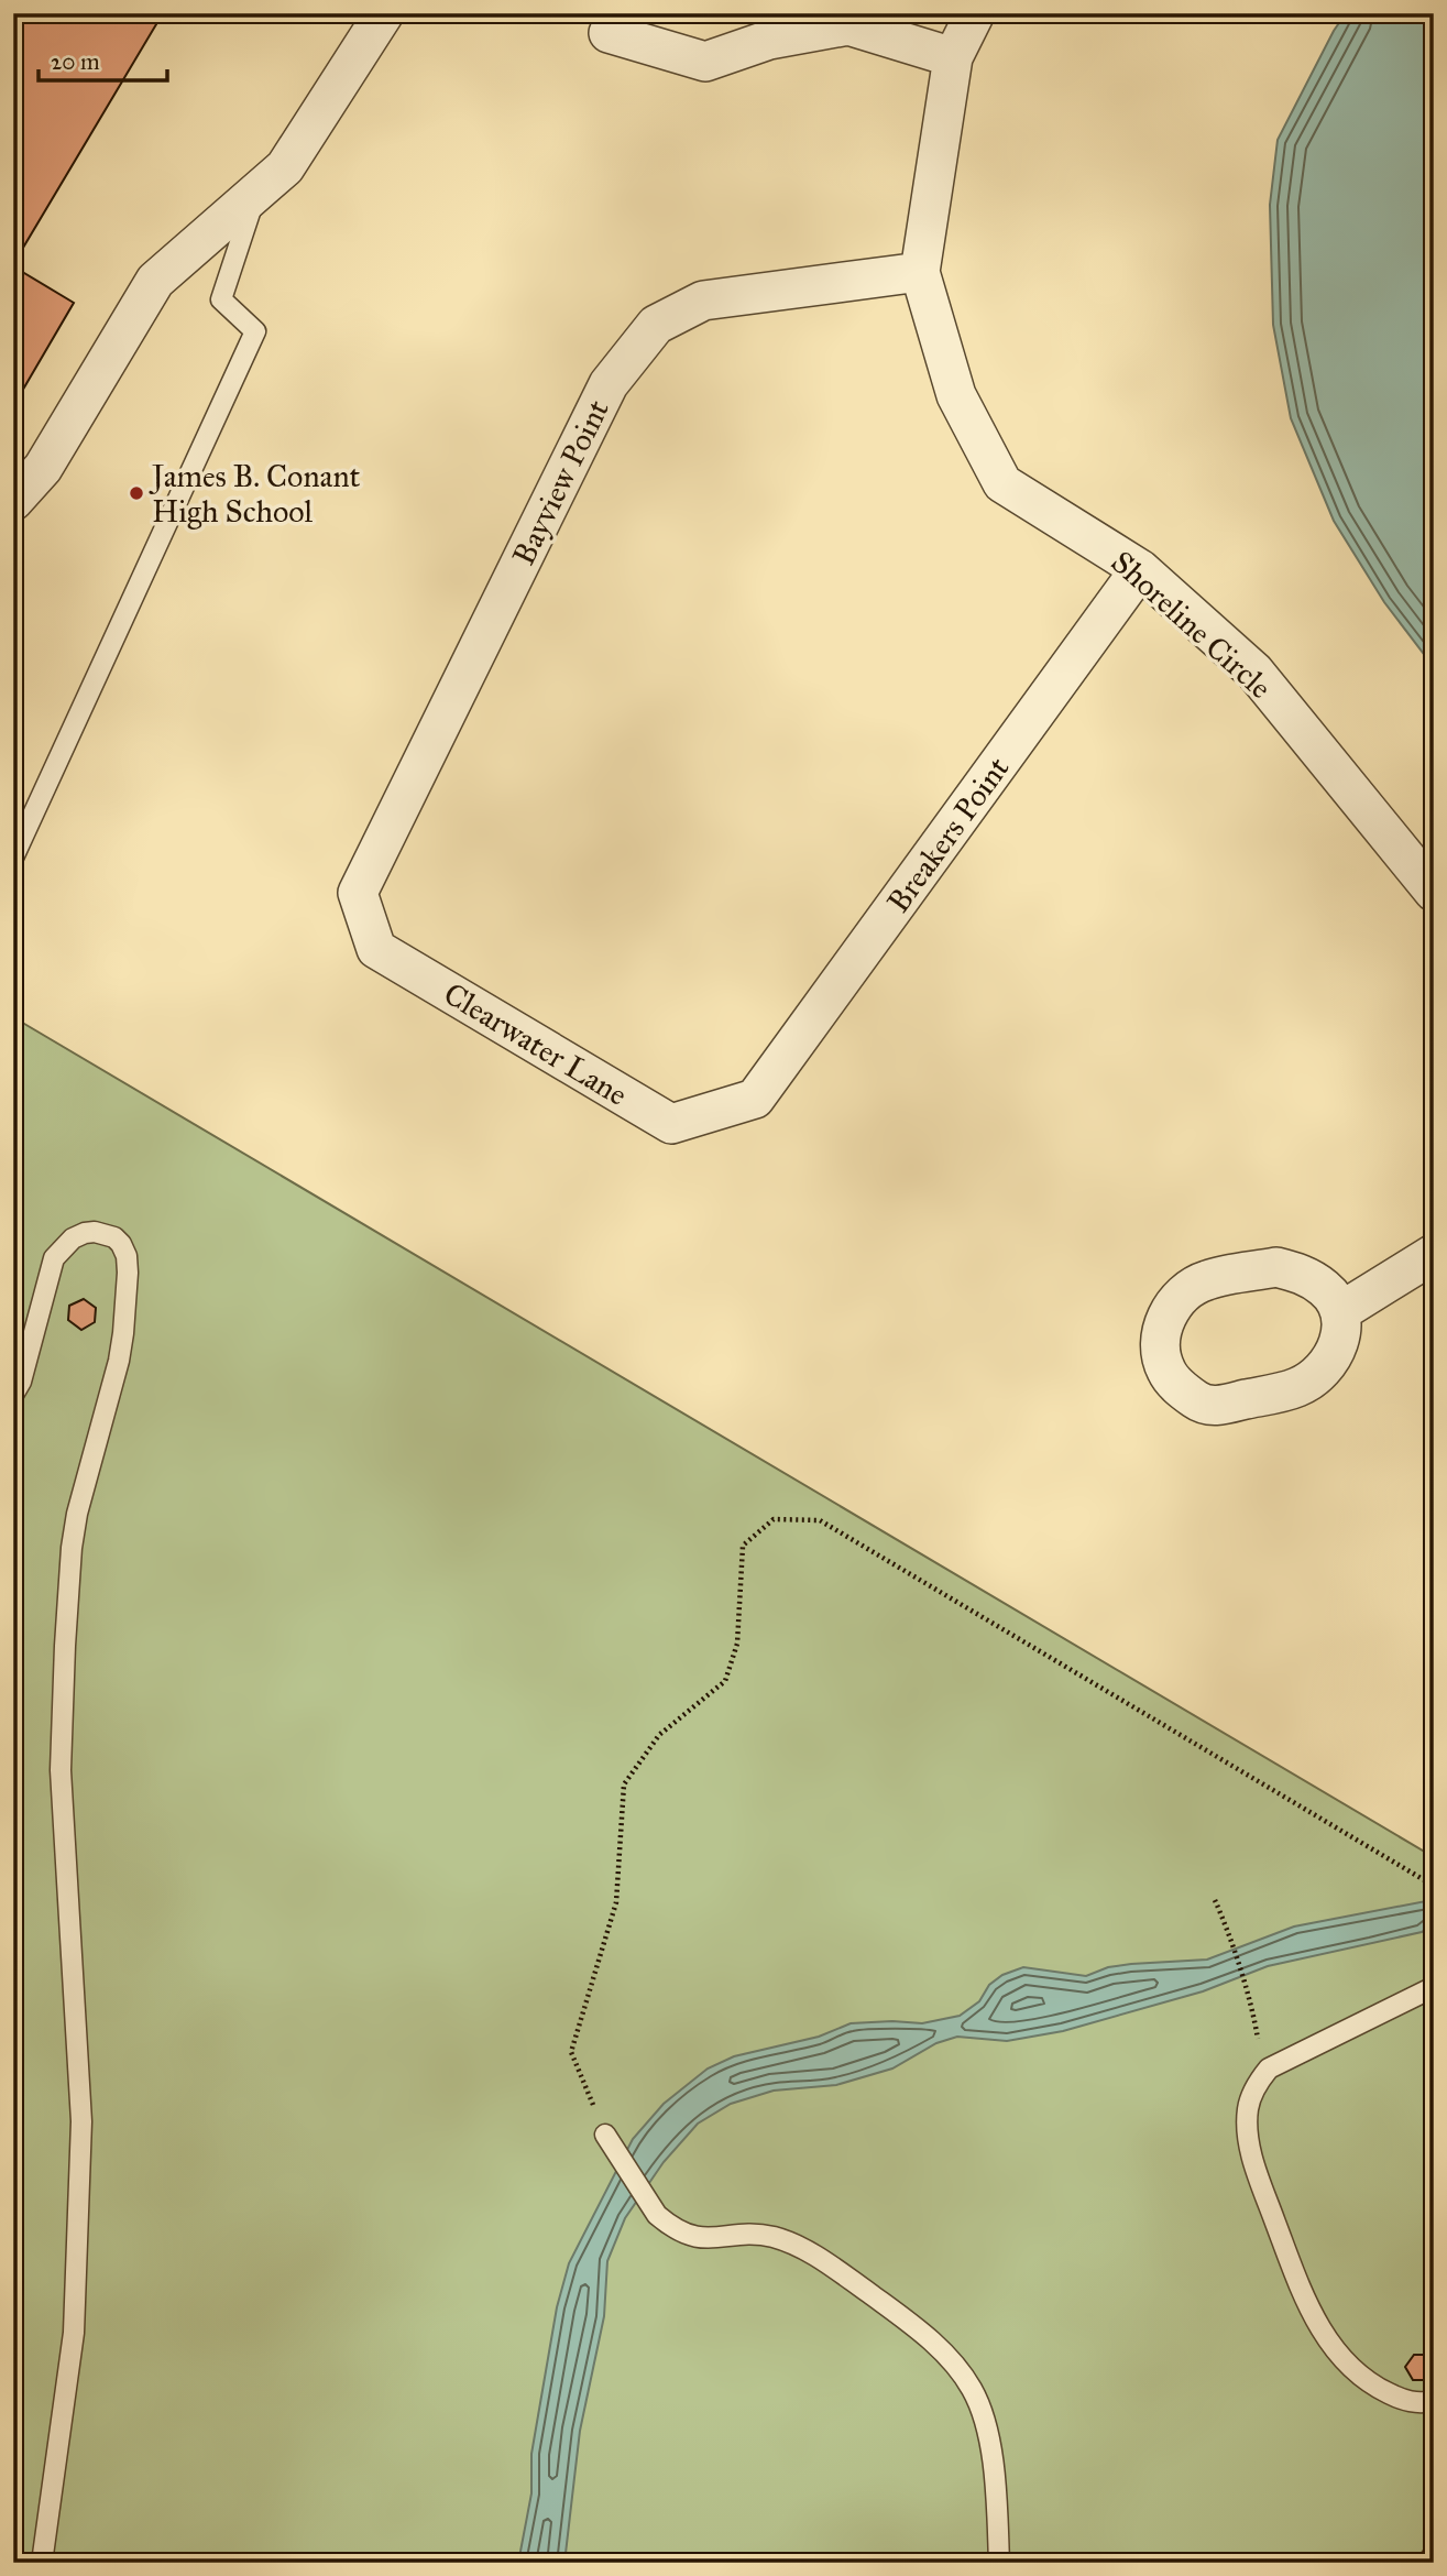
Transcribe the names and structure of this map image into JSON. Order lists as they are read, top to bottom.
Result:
{
  "streets": {
    "street": [
      "Bayview Point",
      "Shoreline Circle",
      "Breakers Point",
      "Clearwater Lane"
    ]
  },
  "crossings": [
    ["Bayview Point", "Shoreline Circle"],
    ["Bayview Point", "Clearwater Lane"],
    ["Shoreline Circle", "Breakers Point"],
    ["Breakers Point", "Clearwater Lane"]
  ],
  "places": ["James B. Conant High School"],
  "scale_bar": "20 m"
}
